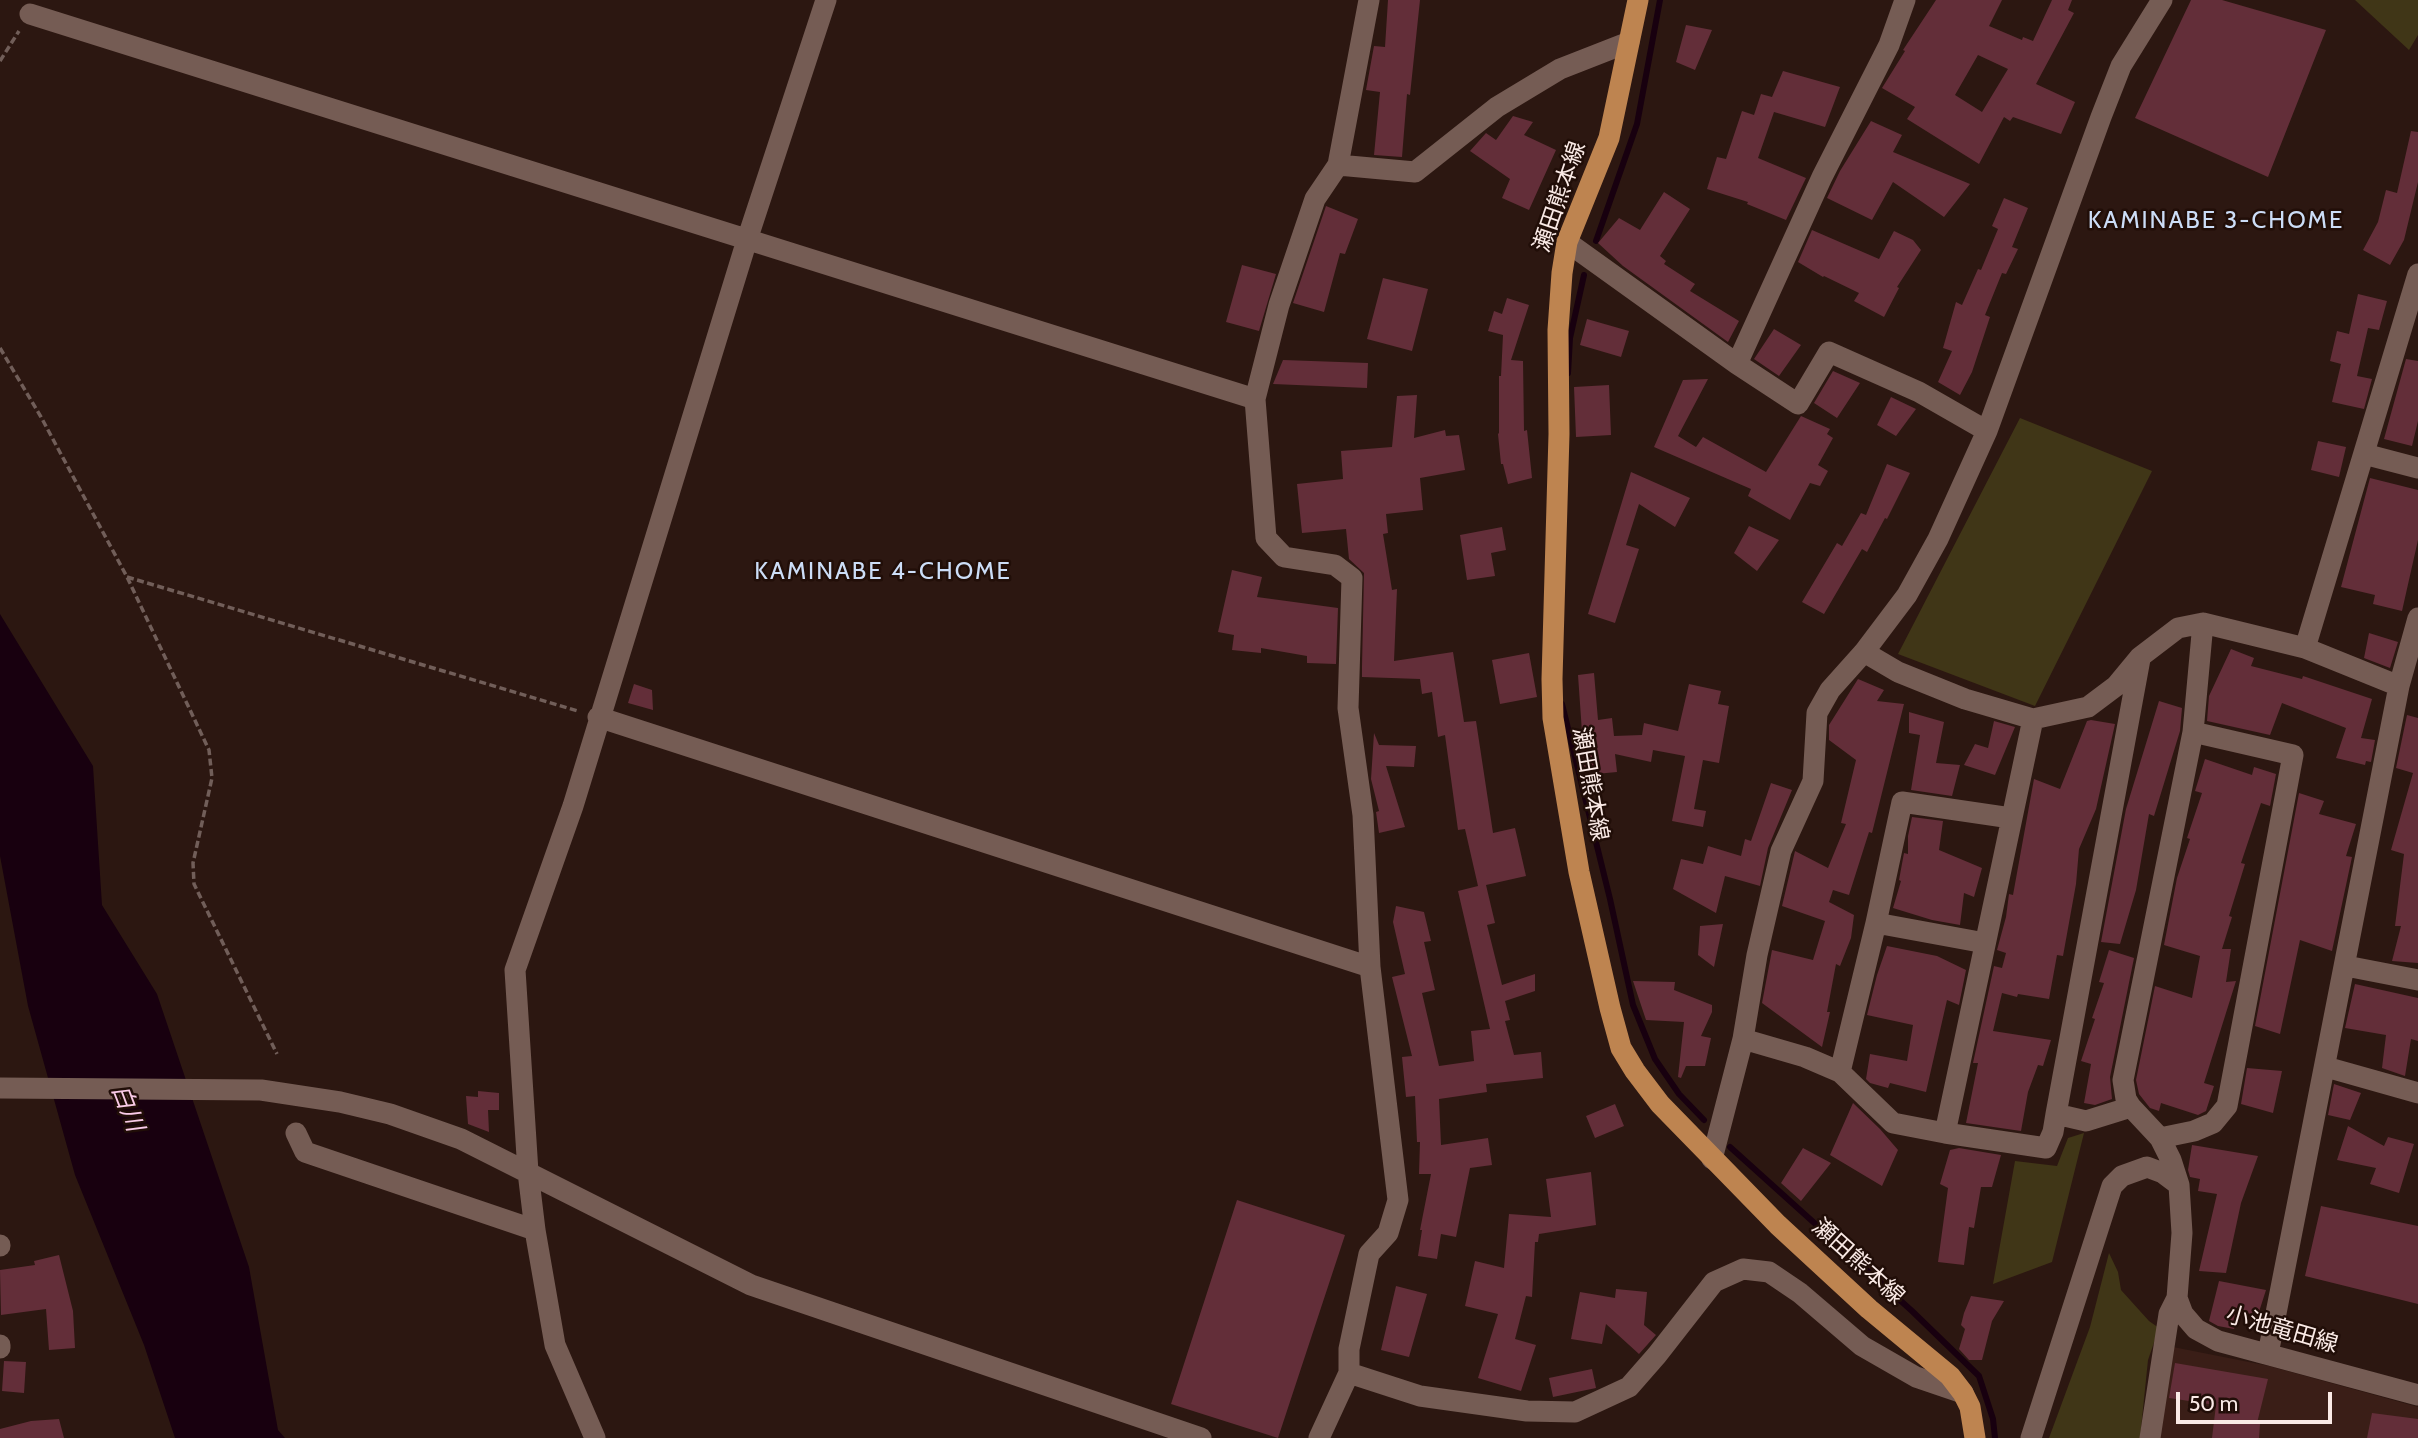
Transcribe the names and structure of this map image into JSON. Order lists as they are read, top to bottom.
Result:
{
  "streets": {
    "main road": ["瀬田熊本線"],
    "street": ["小池竜田線"]
  },
  "districts": ["KAMINABE 3-CHOME", "KAMINABE 4-CHOME"],
  "water": ["白川"],
  "scale_bar": "50 m"
}
